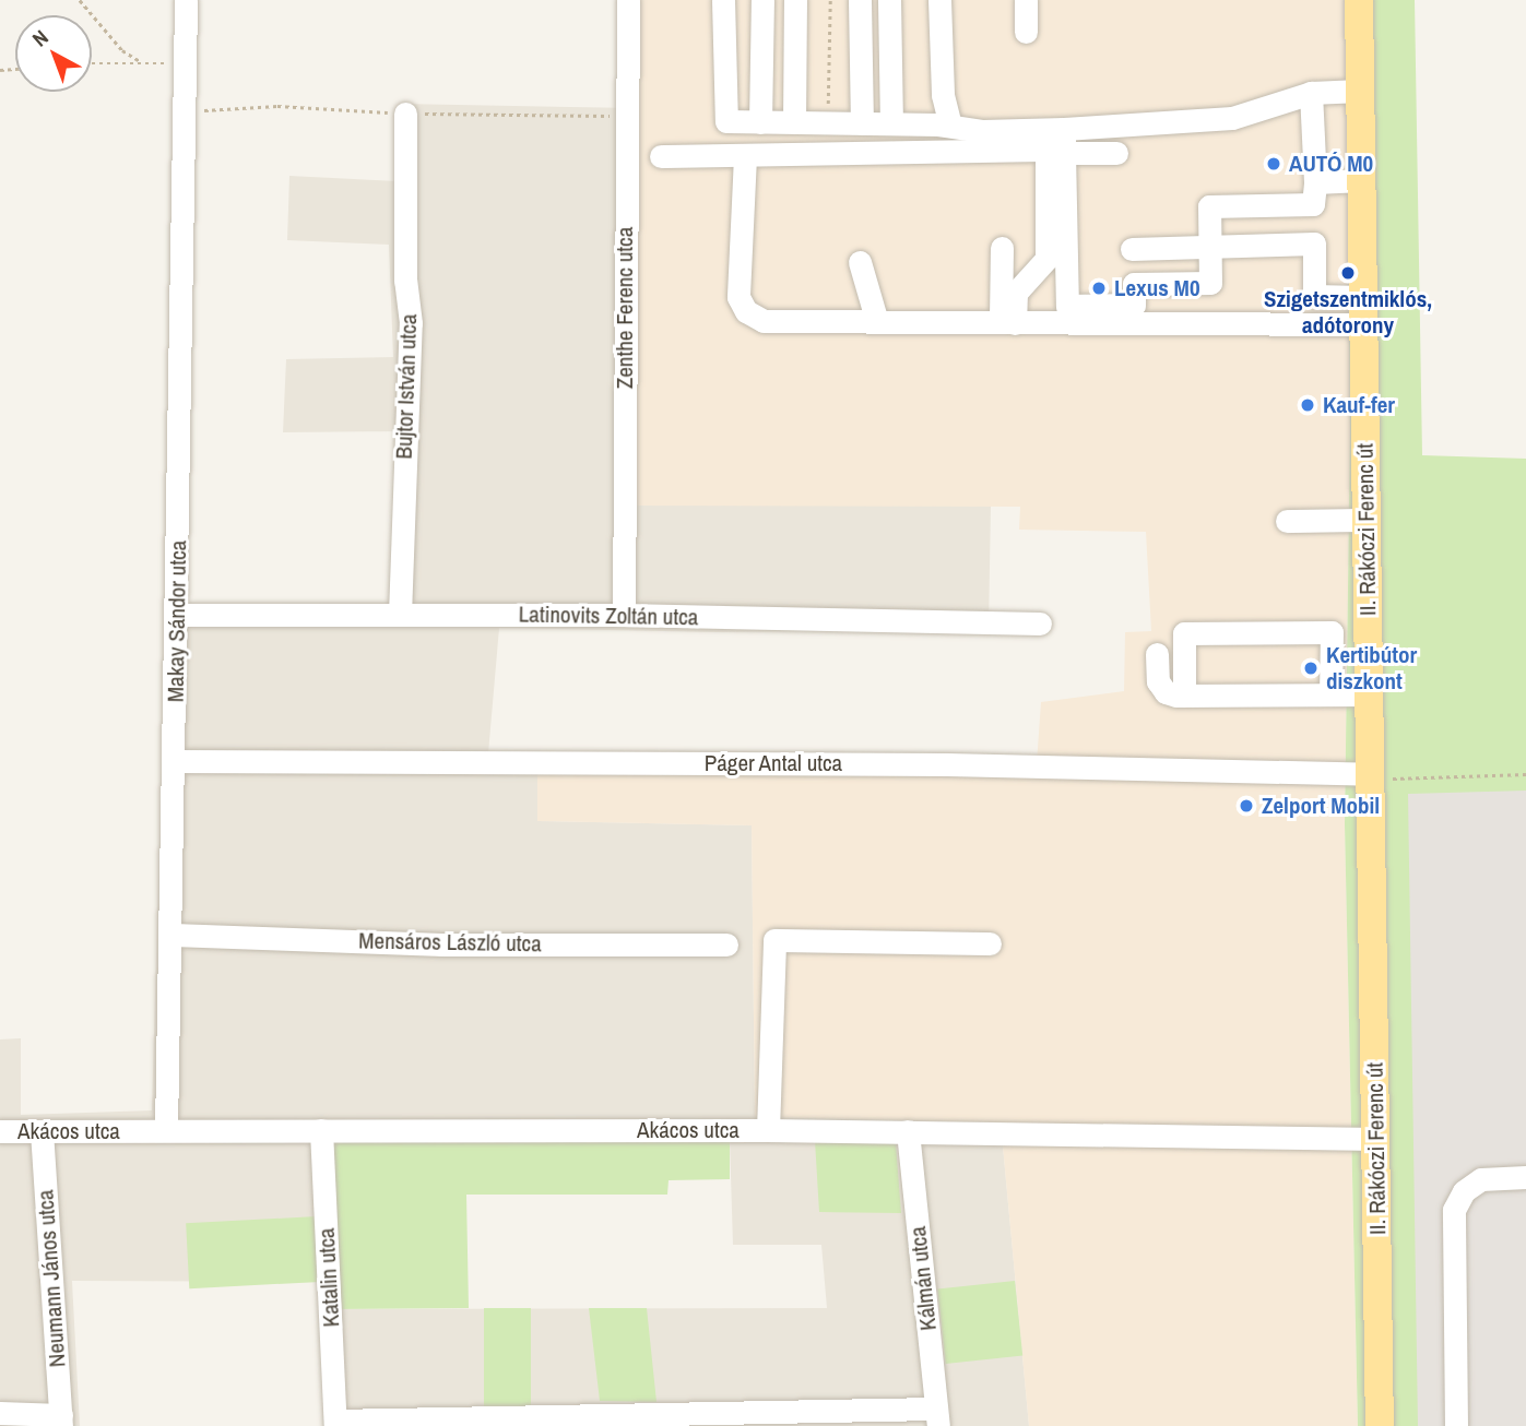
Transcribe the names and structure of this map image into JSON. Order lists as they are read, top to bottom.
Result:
{
  "streets": {
    "main road": ["II. Rákóczi Ferenc út"],
    "street": [
      "Zenthe Ferenc utca",
      "Bujtor István utca",
      "Latinovits Zoltán utca",
      "Makay Sándor utca",
      "Páger Antal utca",
      "Mensáros László utca",
      "Akácos utca",
      "Katalin utca",
      "Neumann János utca",
      "Kálmán utca"
    ]
  },
  "crossings": [
    ["Zenthe Ferenc utca", "Latinovits Zoltán utca"],
    ["Bujtor István utca", "Latinovits Zoltán utca"],
    ["II. Rákóczi Ferenc út", "Páger Antal utca"],
    ["II. Rákóczi Ferenc út", "Akácos utca"],
    ["Latinovits Zoltán utca", "Makay Sándor utca"],
    ["Makay Sándor utca", "Páger Antal utca"],
    ["Makay Sándor utca", "Mensáros László utca"],
    ["Makay Sándor utca", "Akácos utca"],
    ["Akácos utca", "Katalin utca"],
    ["Akácos utca", "Neumann János utca"],
    ["Akácos utca", "Kálmán utca"]
  ],
  "places": [
    "AUTÓ M0",
    "Szigetszentmiklós, adótorony",
    "Lexus M0",
    "Kauf-fer",
    "Kertibútor diszkont",
    "Zelport Mobil"
  ],
  "north": "top left"
}
